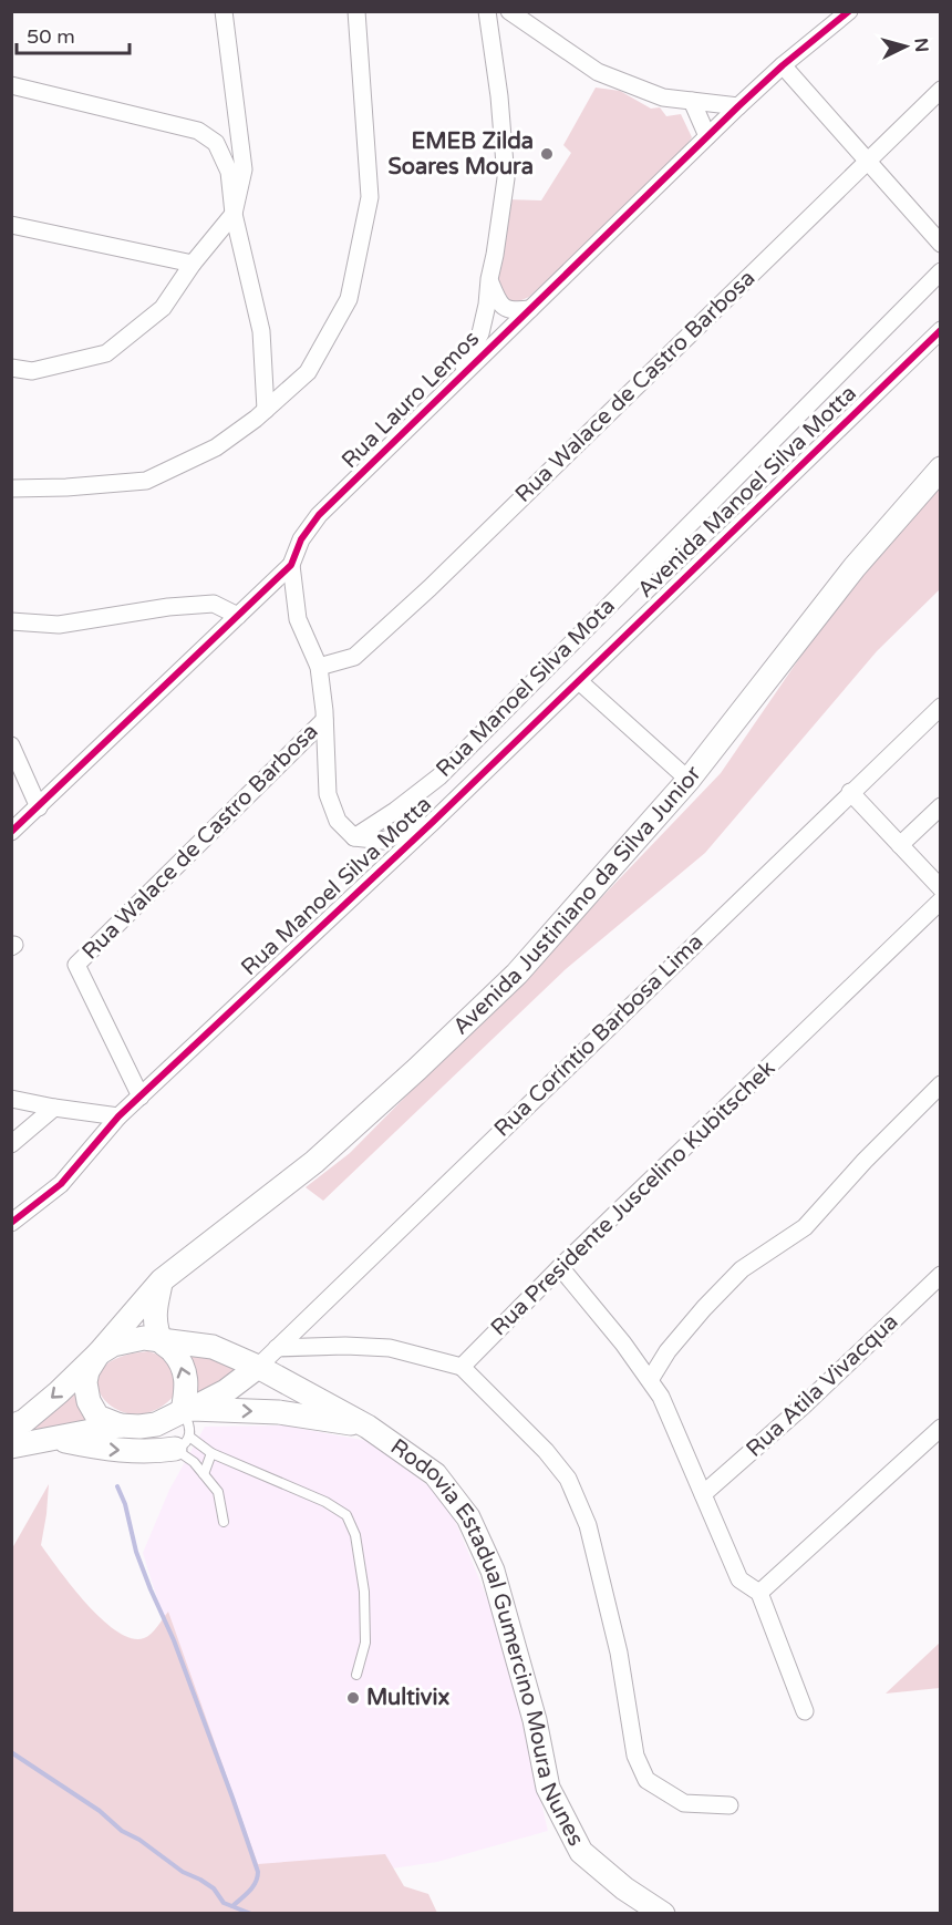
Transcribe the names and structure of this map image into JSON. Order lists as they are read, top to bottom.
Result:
{
  "streets": {
    "main road": ["Avenida Justiniano da Silva Junior", "Rodovia Estadual Gumercino Moura Nunes"],
    "street": [
      "Rua Walace de Castro Barbosa",
      "Rua Lauro Lemos",
      "Avenida Manoel Silva Motta",
      "Rua Manoel Silva Mota",
      "Rua Manoel Silva Motta",
      "Rua Coríntio Barbosa Lima",
      "Rua Presidente Juscelino Kubitschek",
      "Rua Atila Vivacqua"
    ]
  },
  "crossings": [
    ["Rua Walace de Castro Barbosa", "Rua Manoel Silva Motta"],
    ["Avenida Manoel Silva Motta", "Rua Manoel Silva Motta"],
    ["Avenida Justiniano da Silva Junior", "Rodovia Estadual Gumercino Moura Nunes"],
    ["Rua Coríntio Barbosa Lima", "Rodovia Estadual Gumercino Moura Nunes"]
  ],
  "places": ["EMEB Zilda Soares Moura", "Multivix"],
  "scale_bar": "50 m",
  "north": "right"
}
